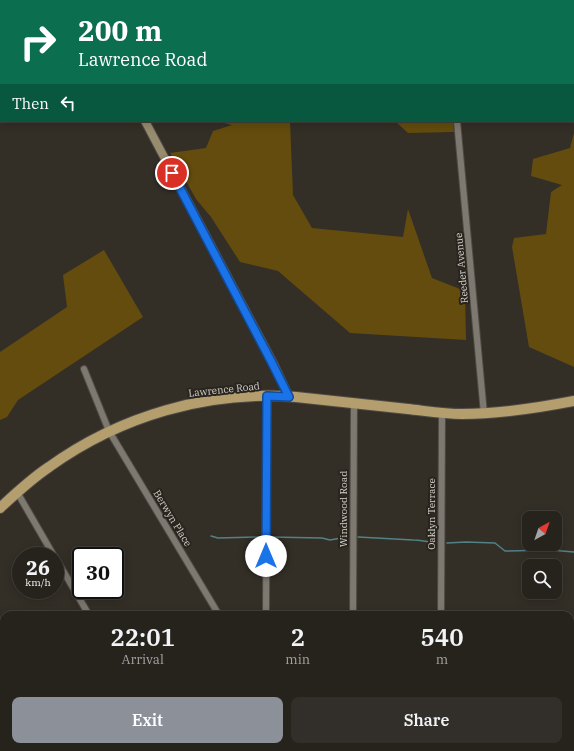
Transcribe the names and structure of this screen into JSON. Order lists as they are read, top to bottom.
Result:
{
  "streets": {
    "main road": ["Lawrence Road"],
    "street": [
      "Reeder Avenue",
      "Windwood Road",
      "Oaklyn Terrace",
      "Berwyn Place"
    ]
  },
  "crossings": [
    ["Reeder Avenue", "Lawrence Road"],
    ["Lawrence Road", "Windwood Road"],
    ["Lawrence Road", "Oaklyn Terrace"],
    ["Lawrence Road", "Berwyn Place"]
  ],
  "north": "top right",
  "page": {
    "turn": ["200 m", "Lawrence Road"],
    "then": "Then",
    "speed": "26 km/h",
    "limit": "30",
    "eta": [
      "22:01",
      "Arrival",
      "2",
      "min",
      "540",
      "m"
    ],
    "buttons": ["Exit", "Share"]
  }
}
